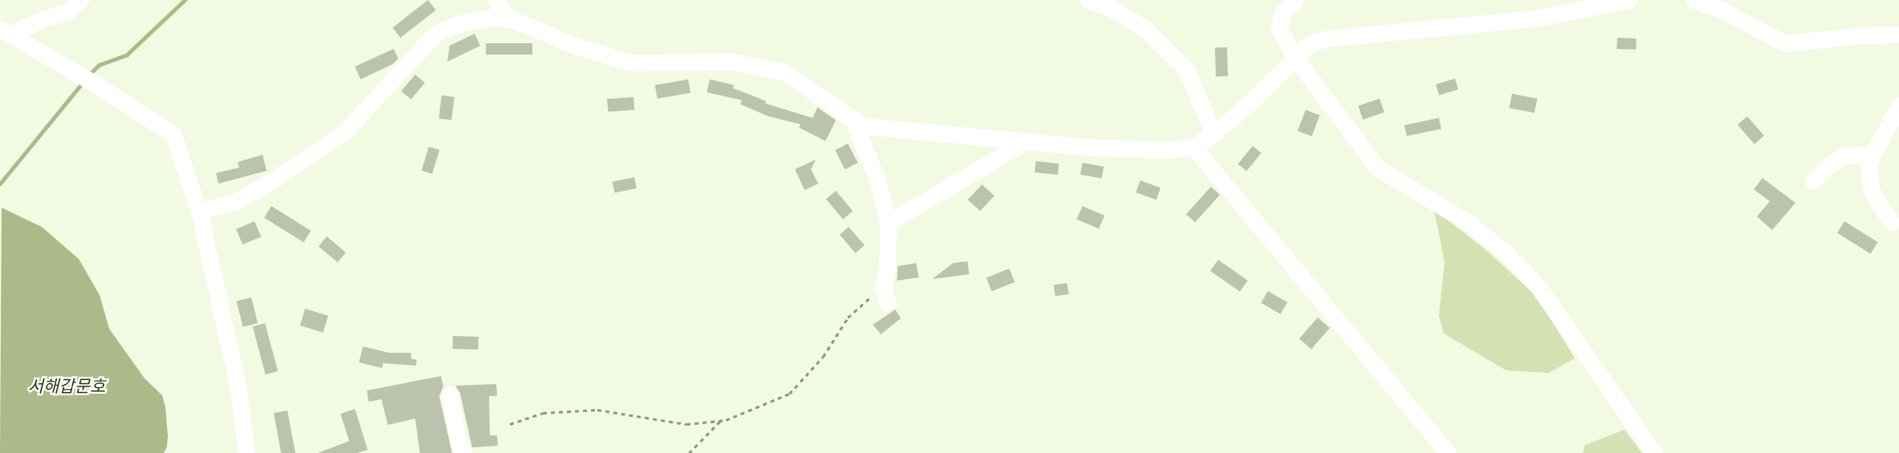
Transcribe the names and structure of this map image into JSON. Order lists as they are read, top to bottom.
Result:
{
  "water": ["서해갑문호"]
}
